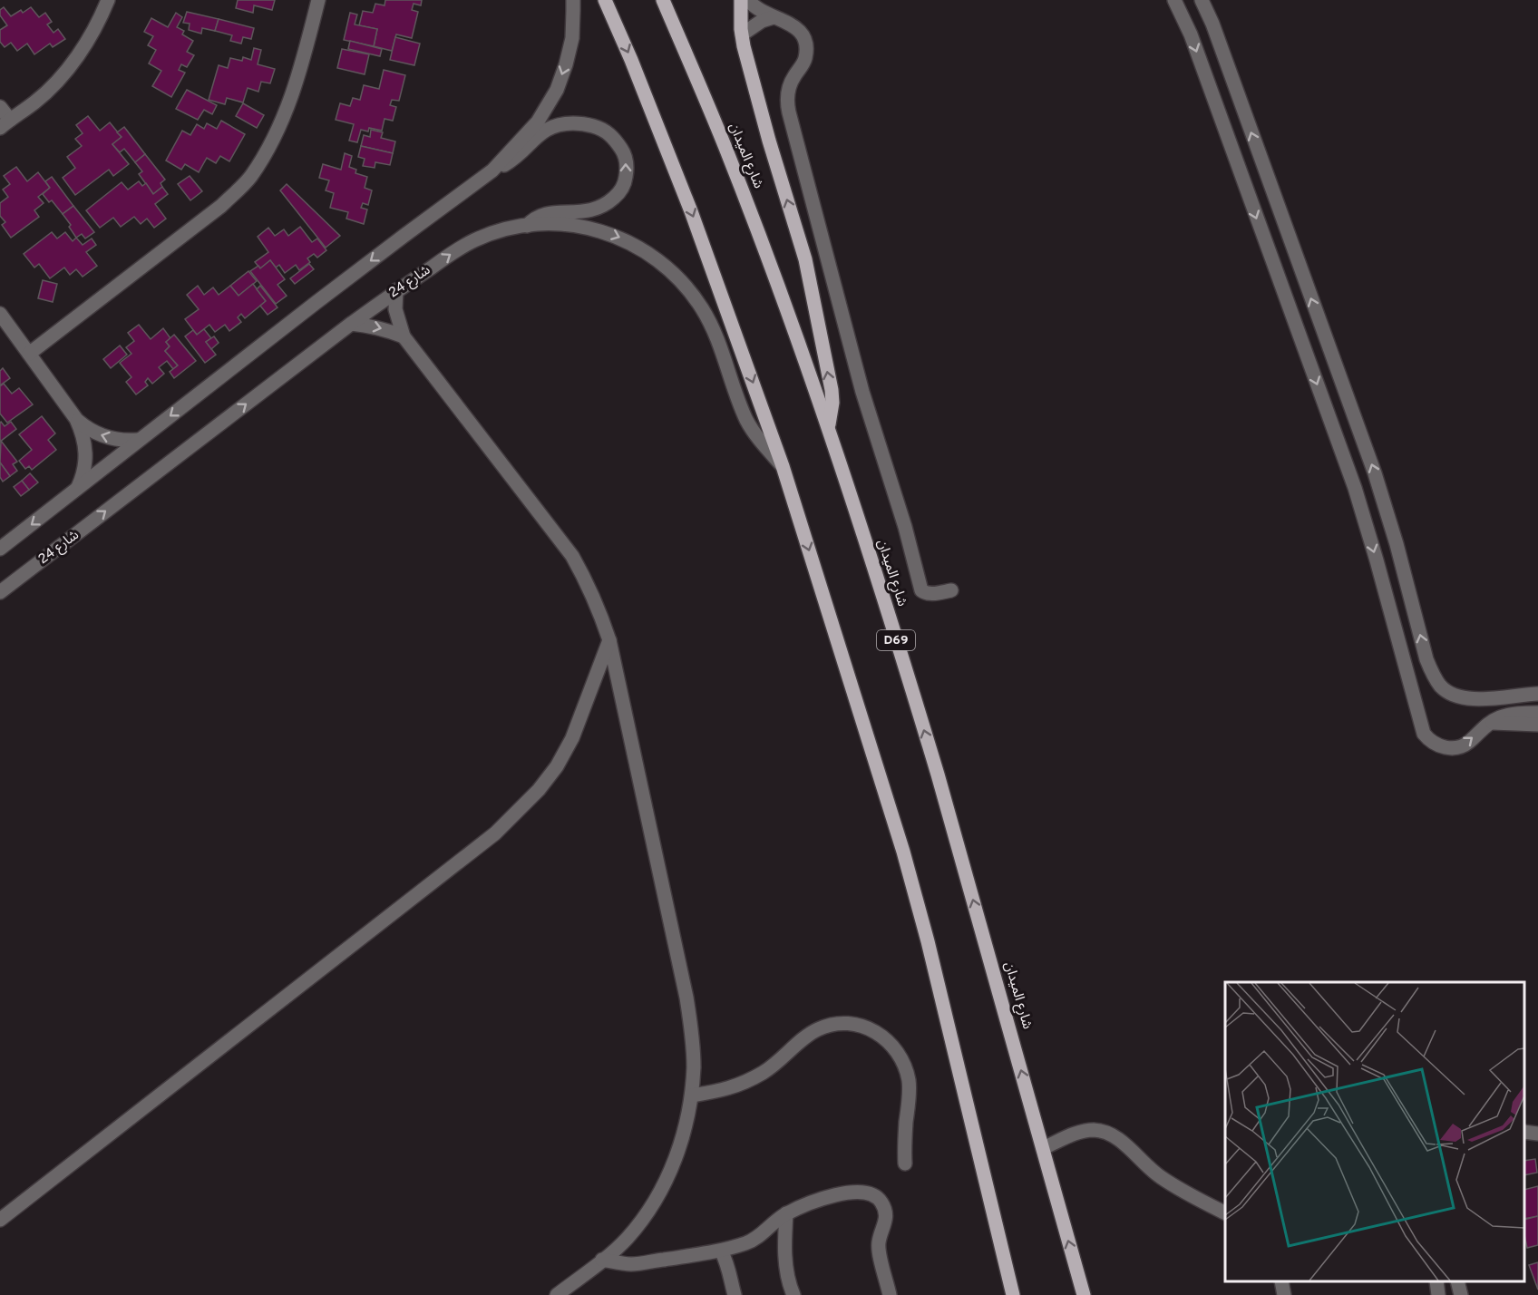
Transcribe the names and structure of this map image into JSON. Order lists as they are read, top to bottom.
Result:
{
  "streets": {
    "main road": ["شارع الميدان", "D69"],
    "street": ["شارع 24"]
  }
}
